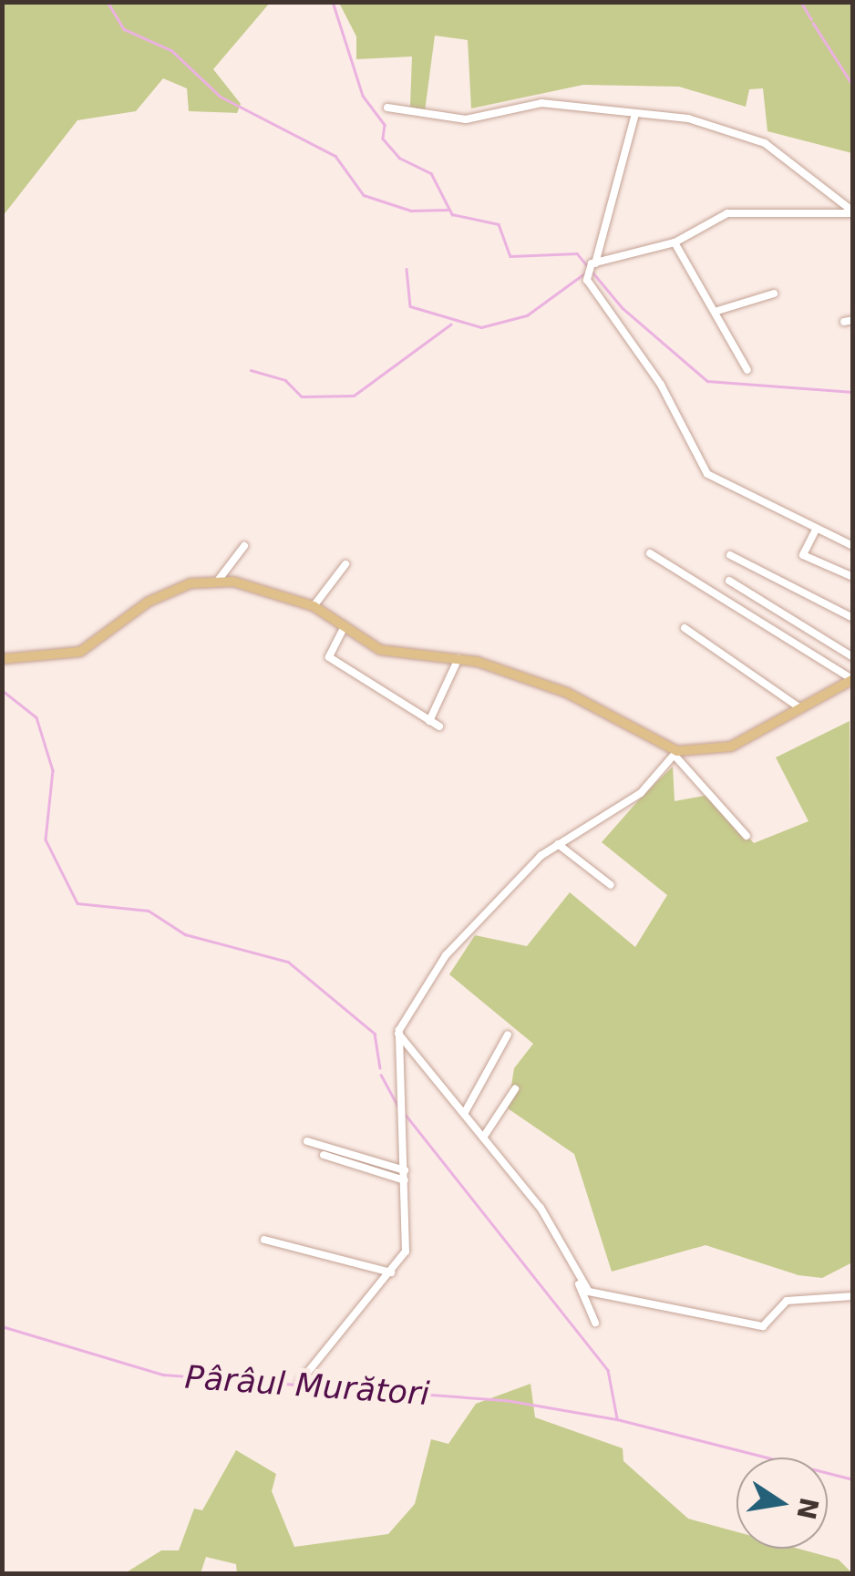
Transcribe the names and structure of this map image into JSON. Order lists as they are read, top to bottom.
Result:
{
  "water": ["Pârâul Murători"],
  "north": "right"
}
